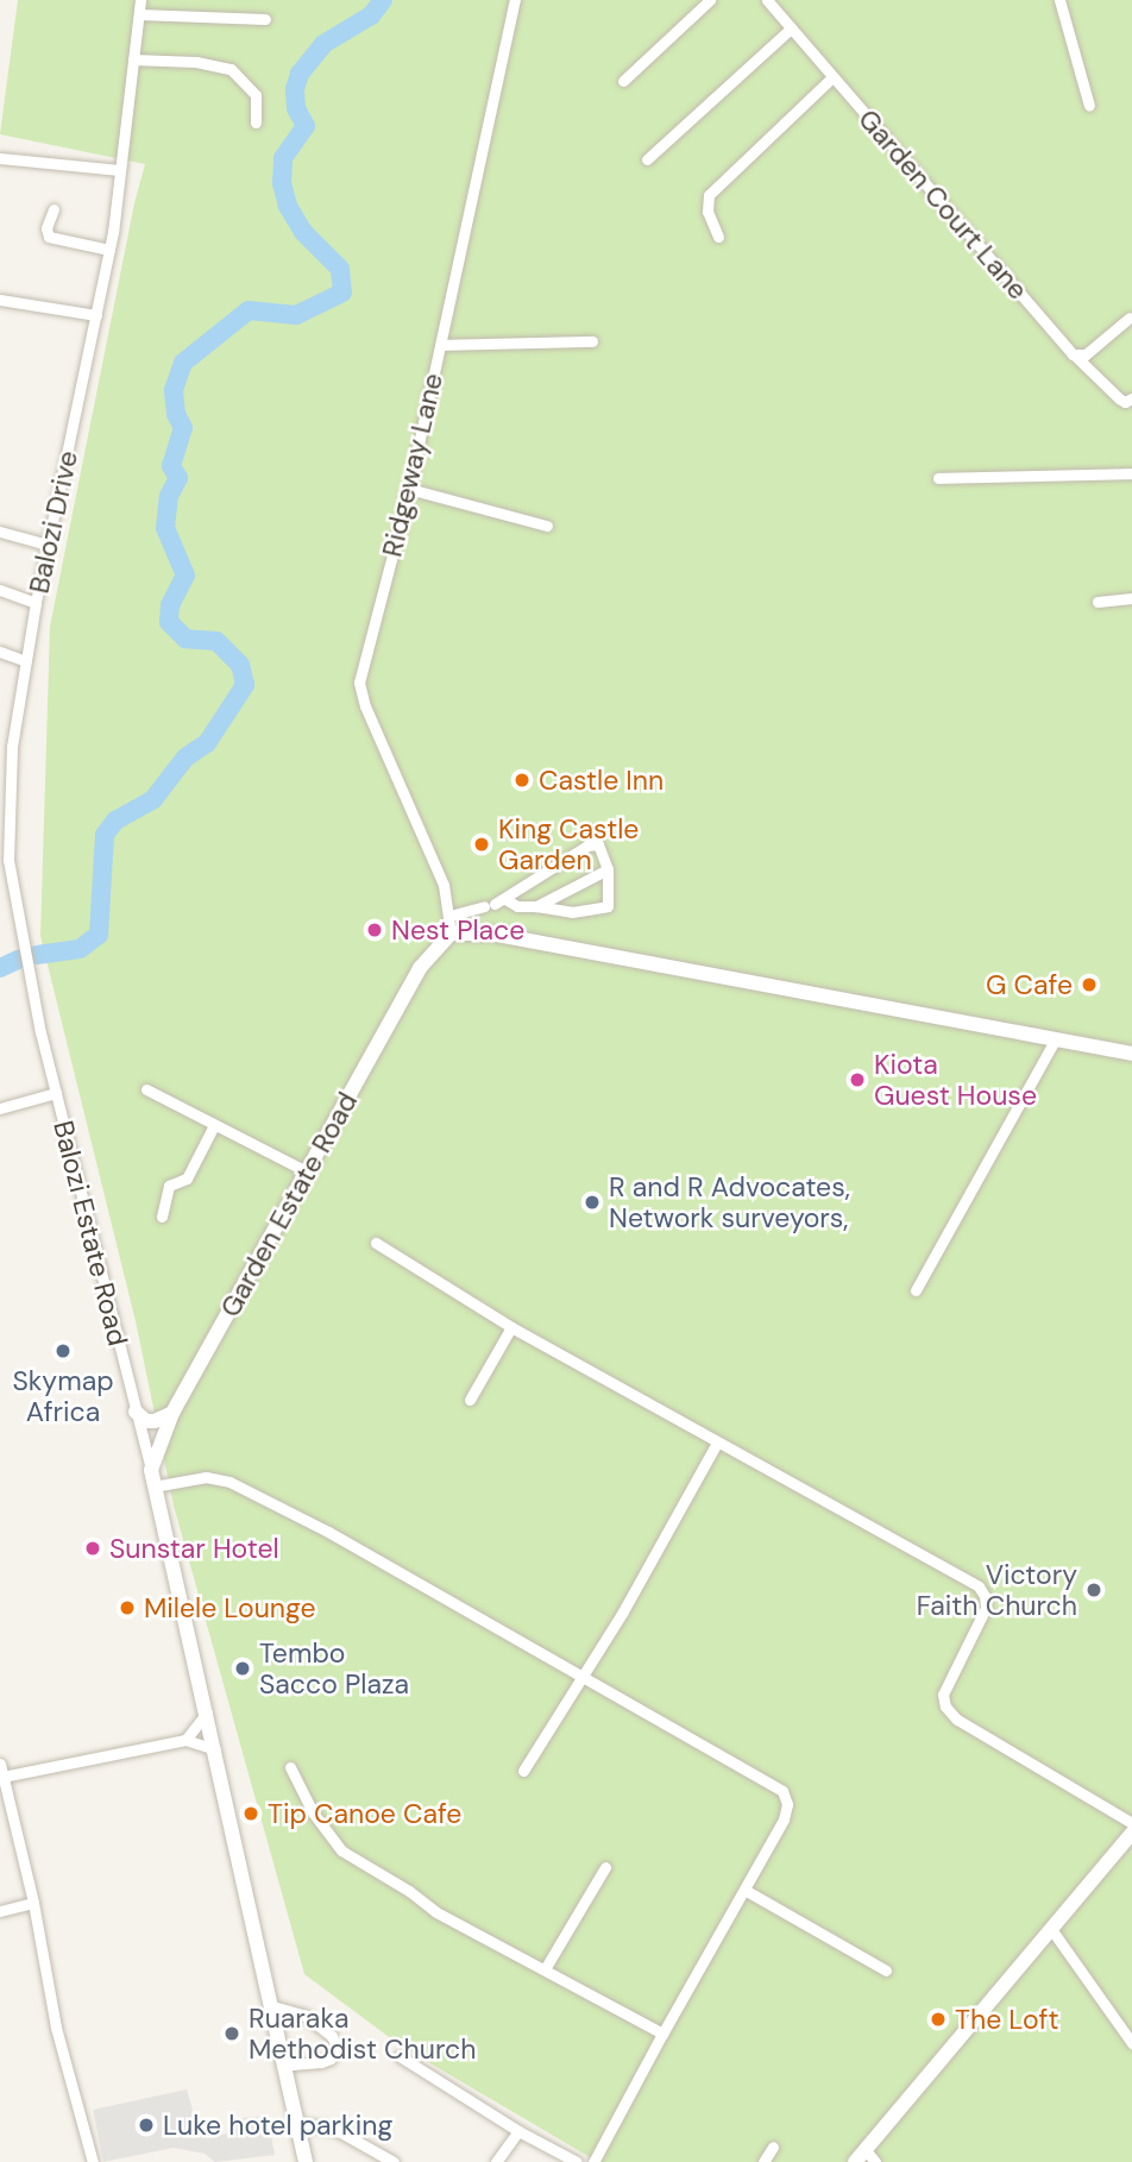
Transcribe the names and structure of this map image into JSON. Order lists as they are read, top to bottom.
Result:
{
  "streets": {
    "street": [
      "Garden Court Lane",
      "Ridgeway Lane",
      "Balozi Drive",
      "Garden Estate Road",
      "Balozi Estate Road"
    ]
  },
  "crossings": [
    ["Ridgeway Lane", "Garden Estate Road"],
    ["Balozi Drive", "Balozi Estate Road"],
    ["Garden Estate Road", "Balozi Estate Road"]
  ],
  "places": [
    "Castle Inn",
    "King Castle Garden",
    "Nest Place",
    "G Cafe",
    "Kiota Guest House",
    "R and R Advocates, Network surveyors,",
    "Skymap Africa",
    "Sunstar Hotel",
    "Victory Faith Church",
    "Milele Lounge",
    "Tembo Sacco Plaza",
    "Tip Canoe Cafe",
    "The Loft",
    "Ruaraka Methodist Church",
    "Luke hotel parking"
  ]
}
